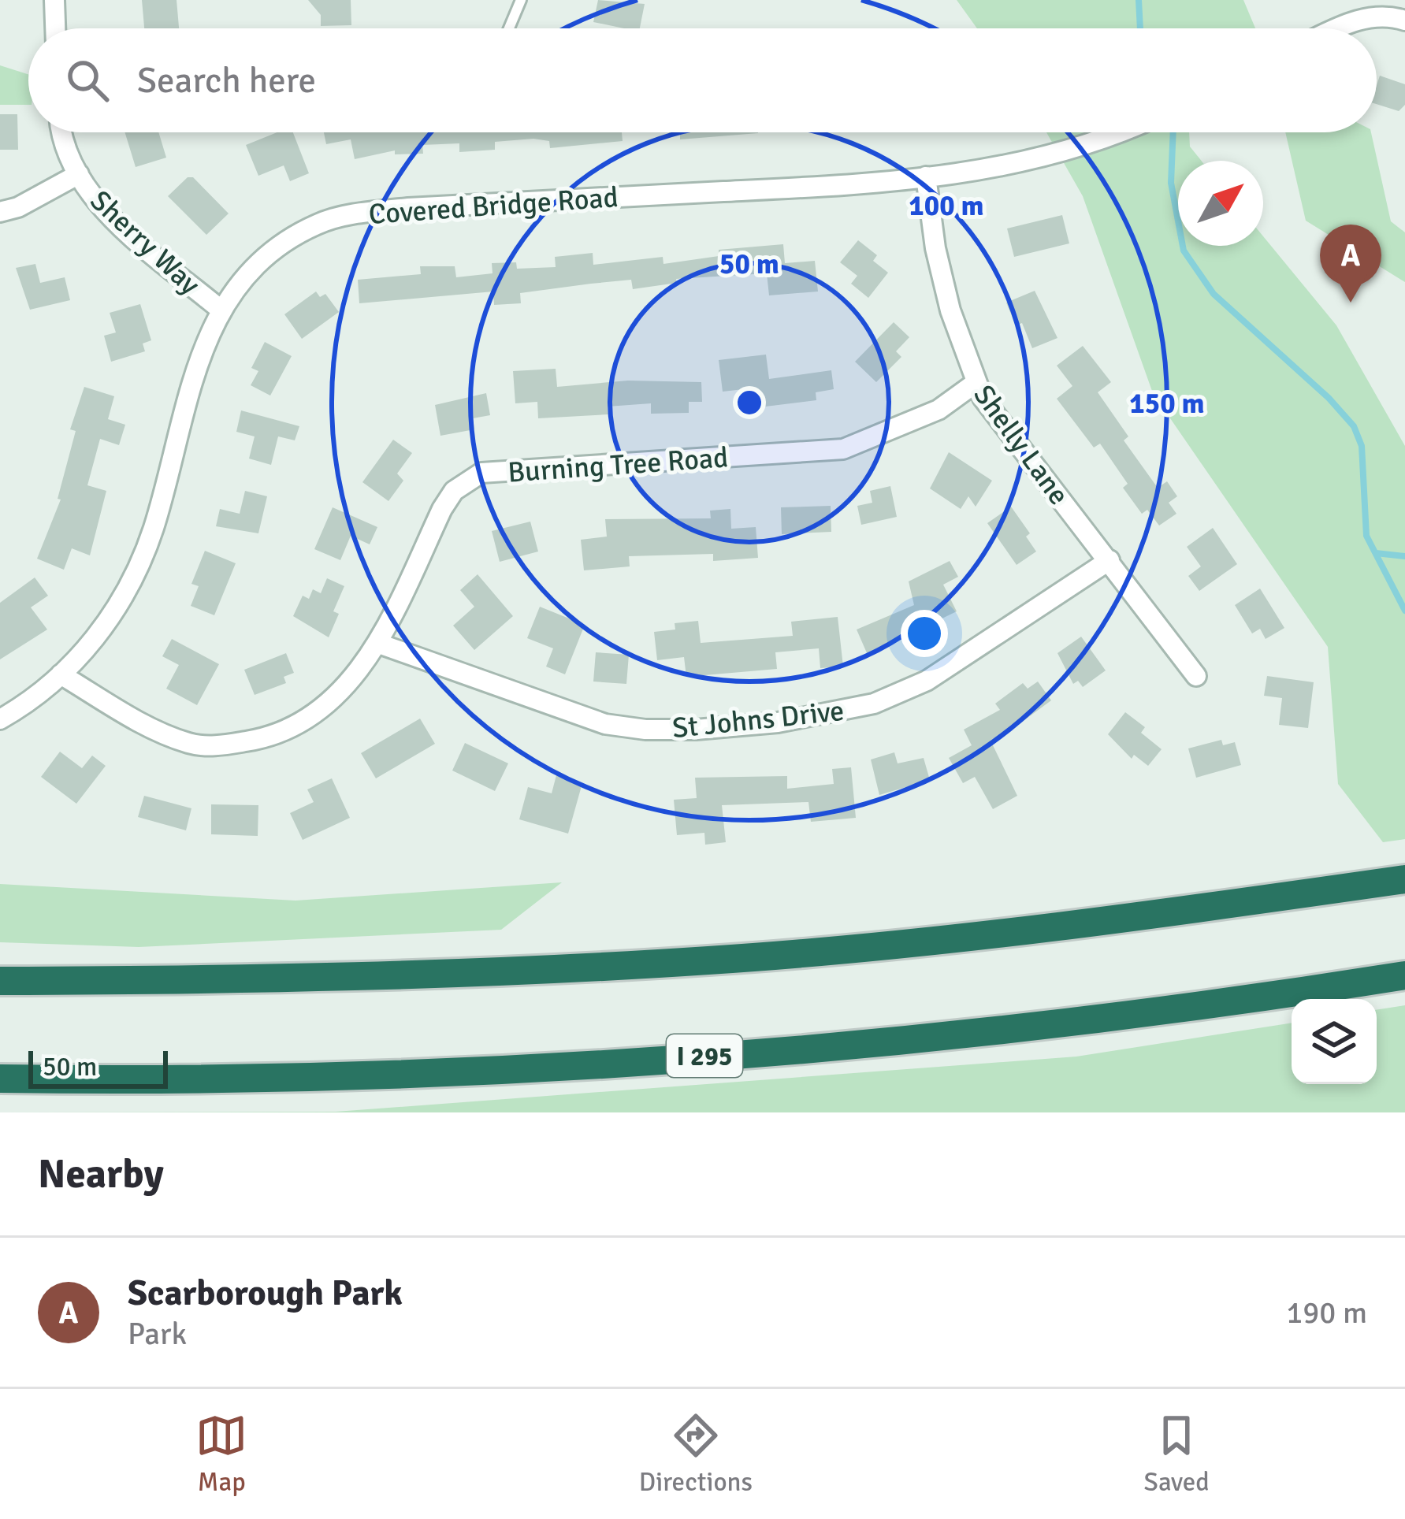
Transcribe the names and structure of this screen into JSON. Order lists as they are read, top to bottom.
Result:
{
  "streets": {
    "highway": ["I 295"],
    "street": [
      "Covered Bridge Road",
      "Sherry Way",
      "Shelly Lane",
      "Burning Tree Road",
      "St Johns Drive"
    ]
  },
  "crossings": [
    ["Covered Bridge Road", "Sherry Way"],
    ["Covered Bridge Road", "Shelly Lane"],
    ["Covered Bridge Road", "Burning Tree Road"],
    ["Shelly Lane", "Burning Tree Road"],
    ["Shelly Lane", "St Johns Drive"],
    ["Burning Tree Road", "St Johns Drive"]
  ],
  "scale_bar": "50 m",
  "north": "top right",
  "page": {
    "search": "Search here",
    "pins": "A",
    "scale": "50 m",
    "heading": "Nearby",
    "list": [
      {
        "mark": "A",
        "name": "Scarborough Park",
        "note": "Park",
        "value": "190 m"
      }
    ],
    "nav": ["Map", "Directions", "Saved"]
  },
  "rings": ["100 m", "50 m", "150 m"]
}
